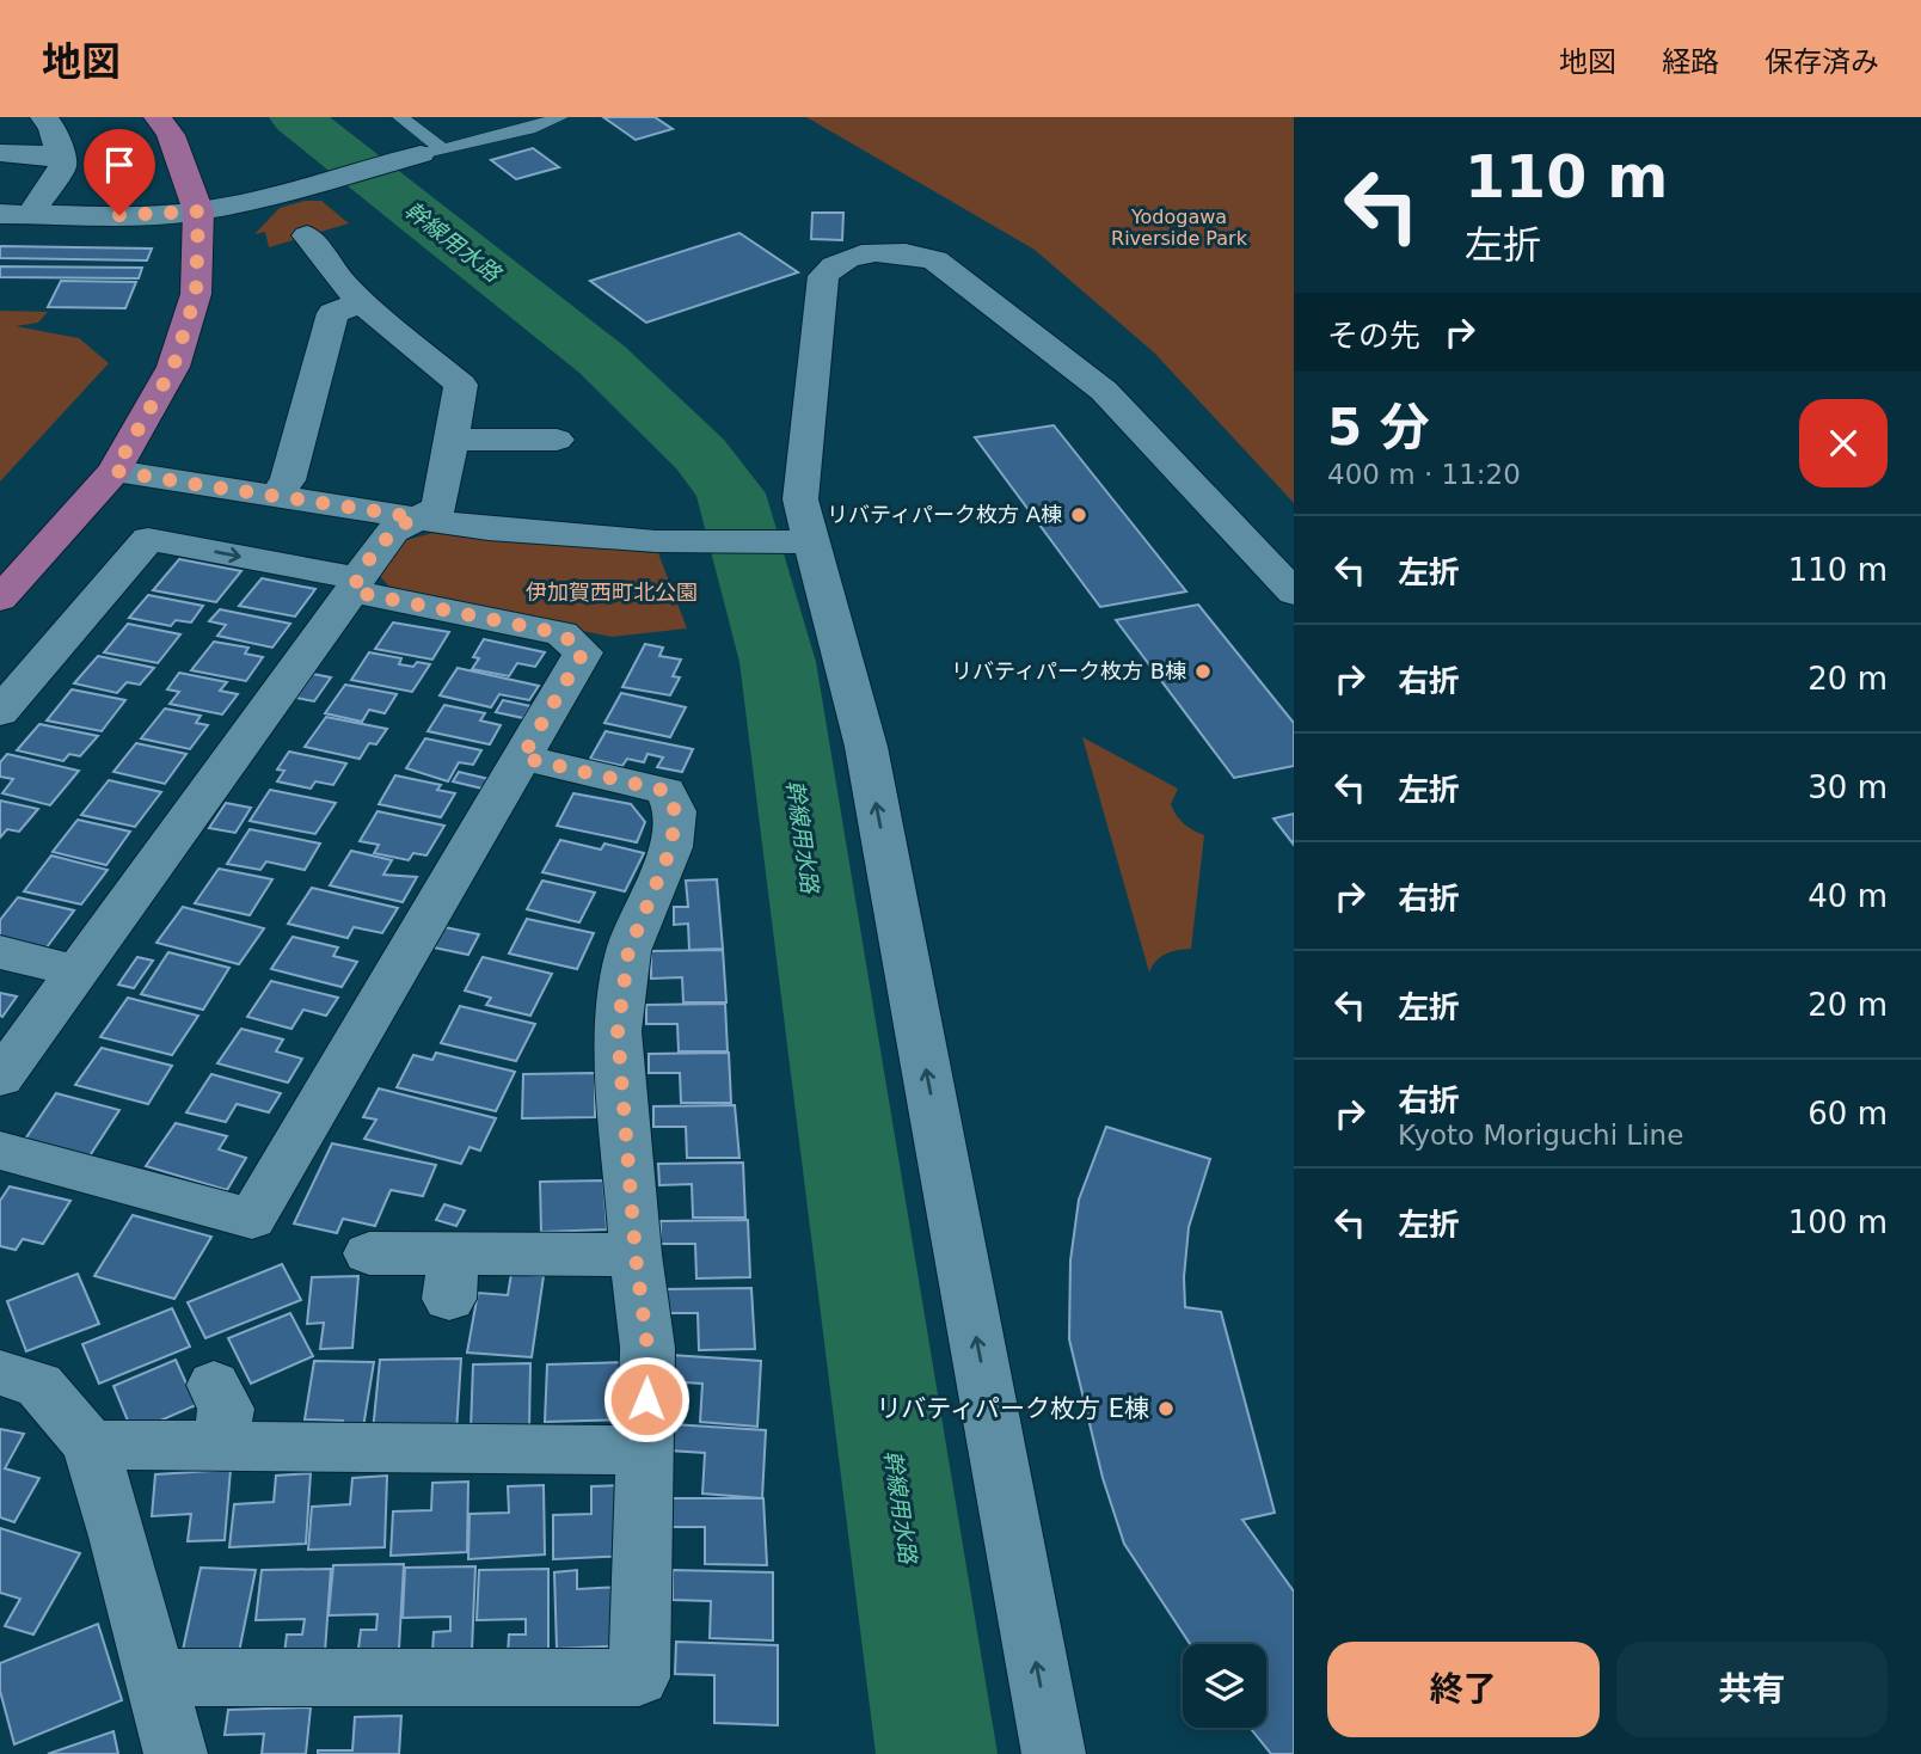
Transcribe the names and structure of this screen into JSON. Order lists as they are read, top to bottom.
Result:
{
  "water": ["幹線用水路"],
  "parks": ["Yodogawa Riverside Park", "伊加賀西町北公園"],
  "places": ["リバティパーク枚方 A棟", "リバティパーク枚方 B棟", "リバティパーク枚方 E棟"],
  "page": {
    "header": "地図",
    "nav": ["地図", "経路", "保存済み"],
    "turn": ["110 m", "左折"],
    "then": "その先",
    "heading": ["5 分", "400 m · 11:20"],
    "list": [
      {
        "name": "左折",
        "value": "110 m"
      },
      {
        "name": "右折",
        "value": "20 m"
      },
      {
        "name": "左折",
        "value": "30 m"
      },
      {
        "name": "右折",
        "value": "40 m"
      },
      {
        "name": "左折",
        "value": "20 m"
      },
      {
        "name": "右折",
        "note": "Kyoto Moriguchi Line",
        "value": "60 m"
      },
      {
        "name": "左折",
        "value": "100 m"
      }
    ],
    "buttons": ["終了", "共有"]
  }
}
